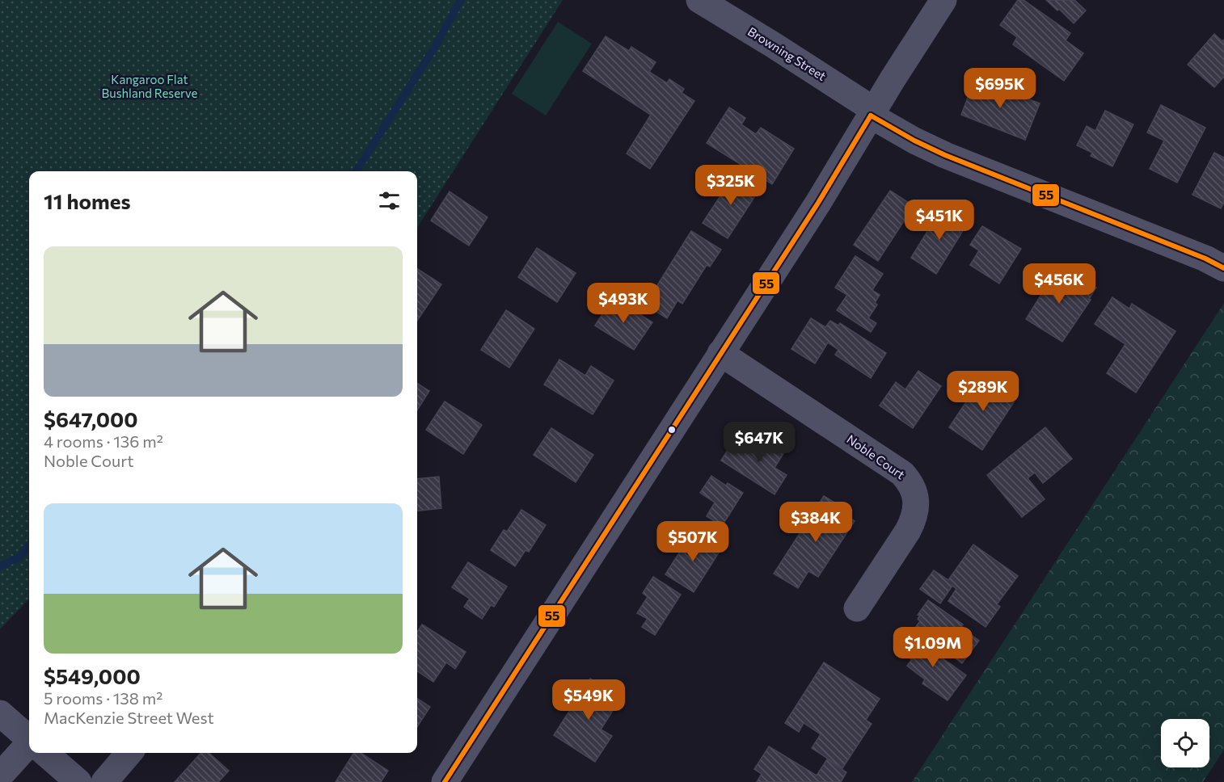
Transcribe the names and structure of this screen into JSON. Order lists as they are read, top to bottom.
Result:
{
  "streets": {
    "street": ["Browning Street", "Noble Court"]
  },
  "parks": ["Kangaroo Flat Bushland Reserve"],
  "lines": ["transit line 55"],
  "page": {
    "price": [
      "$695K",
      "$325K",
      "$451K",
      "$456K",
      "$493K",
      "$289K",
      "$647K",
      "$384K",
      "$507K",
      "$1.09M",
      "$549K"
    ],
    "heading": "11 homes",
    "list": [
      {
        "name": "$647,000",
        "note": "4 rooms · 136 m² · Noble Court"
      },
      {
        "name": "$549,000",
        "note": "5 rooms · 138 m² · MacKenzie Street West"
      }
    ]
  }
}
